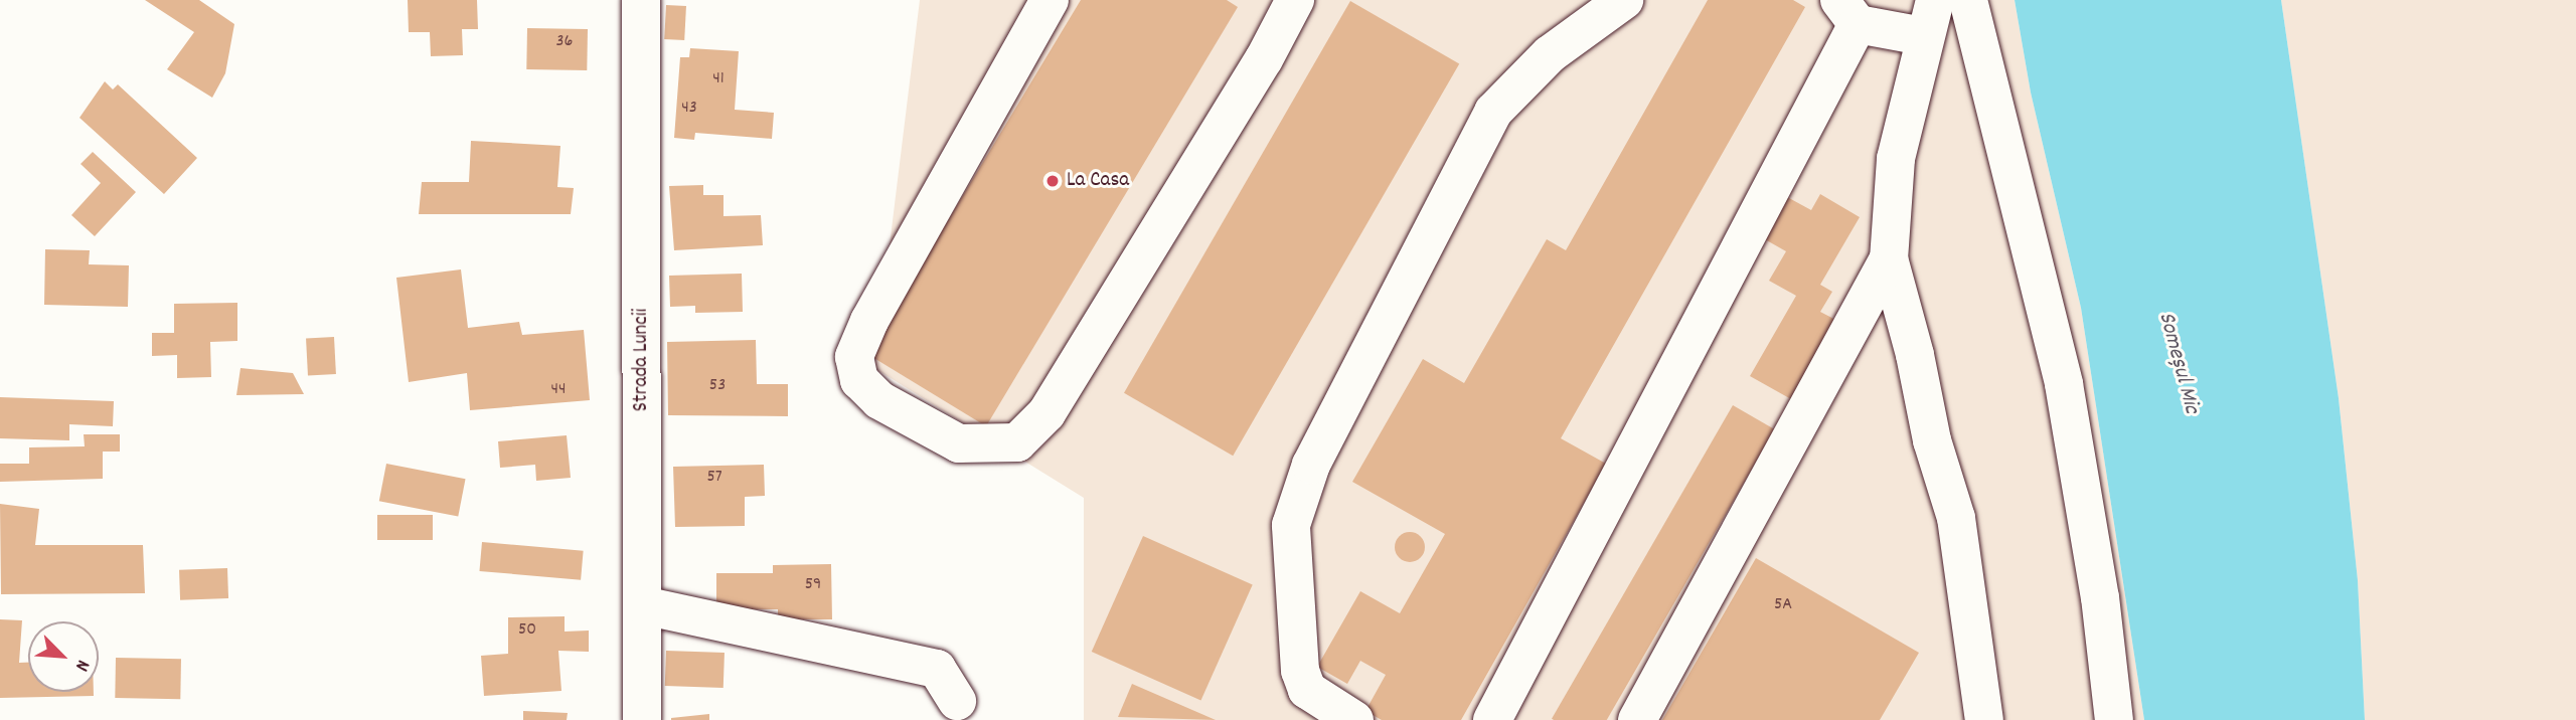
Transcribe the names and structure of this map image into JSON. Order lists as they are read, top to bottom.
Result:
{
  "streets": {
    "street": ["Strada Luncii"]
  },
  "water": ["Someșul Mic"],
  "places": ["La Casa"],
  "house_numbers": [
    "36",
    "41",
    "43",
    "53",
    "44",
    "57",
    "59",
    "5A",
    "50"
  ],
  "north": "bottom right"
}
